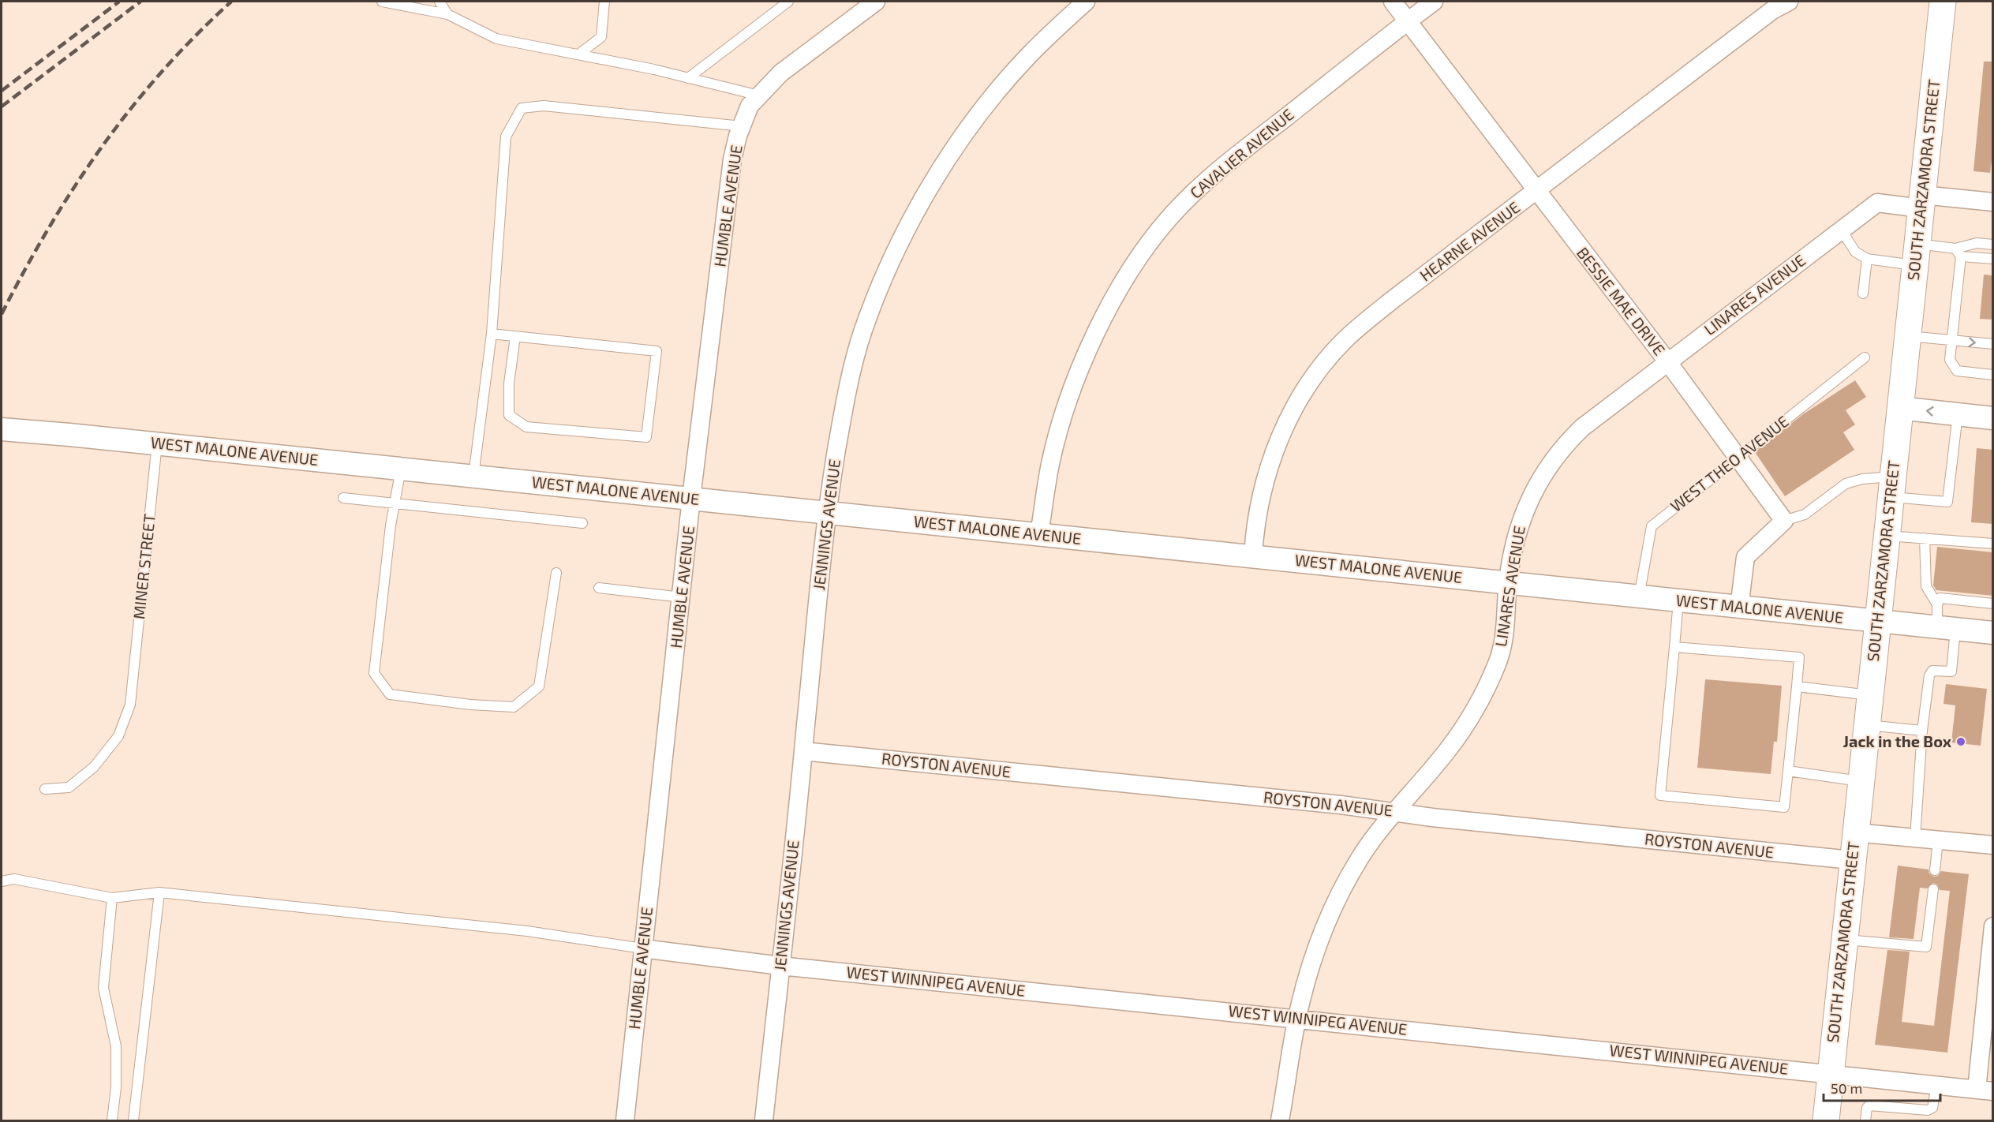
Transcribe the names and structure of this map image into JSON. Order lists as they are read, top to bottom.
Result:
{
  "streets": {
    "main road": ["SOUTH ZARZAMORA STREET"],
    "street": [
      "CAVALIER AVENUE",
      "HUMBLE AVENUE",
      "HEARNE AVENUE",
      "LINARES AVENUE",
      "BESSIE MAE DRIVE",
      "WEST MALONE AVENUE",
      "JENNINGS AVENUE",
      "ROYSTON AVENUE",
      "WEST WINNIPEG AVENUE"
    ],
    "lane": ["WEST THEO AVENUE", "MINER STREET"]
  },
  "crossings": [
    ["CAVALIER AVENUE", "BESSIE MAE DRIVE"],
    ["CAVALIER AVENUE", "WEST MALONE AVENUE"],
    ["SOUTH ZARZAMORA STREET", "LINARES AVENUE"],
    ["SOUTH ZARZAMORA STREET", "WEST MALONE AVENUE"],
    ["SOUTH ZARZAMORA STREET", "ROYSTON AVENUE"],
    ["SOUTH ZARZAMORA STREET", "WEST WINNIPEG AVENUE"],
    ["HUMBLE AVENUE", "WEST MALONE AVENUE"],
    ["HUMBLE AVENUE", "WEST WINNIPEG AVENUE"],
    ["HEARNE AVENUE", "BESSIE MAE DRIVE"],
    ["HEARNE AVENUE", "WEST MALONE AVENUE"],
    ["LINARES AVENUE", "BESSIE MAE DRIVE"],
    ["LINARES AVENUE", "WEST MALONE AVENUE"],
    ["LINARES AVENUE", "ROYSTON AVENUE"],
    ["LINARES AVENUE", "WEST WINNIPEG AVENUE"],
    ["BESSIE MAE DRIVE", "WEST THEO AVENUE"],
    ["WEST MALONE AVENUE", "WEST THEO AVENUE"],
    ["WEST MALONE AVENUE", "JENNINGS AVENUE"],
    ["WEST MALONE AVENUE", "MINER STREET"],
    ["JENNINGS AVENUE", "ROYSTON AVENUE"],
    ["JENNINGS AVENUE", "WEST WINNIPEG AVENUE"]
  ],
  "places": ["Jack in the Box"],
  "scale_bar": "50 m"
}
